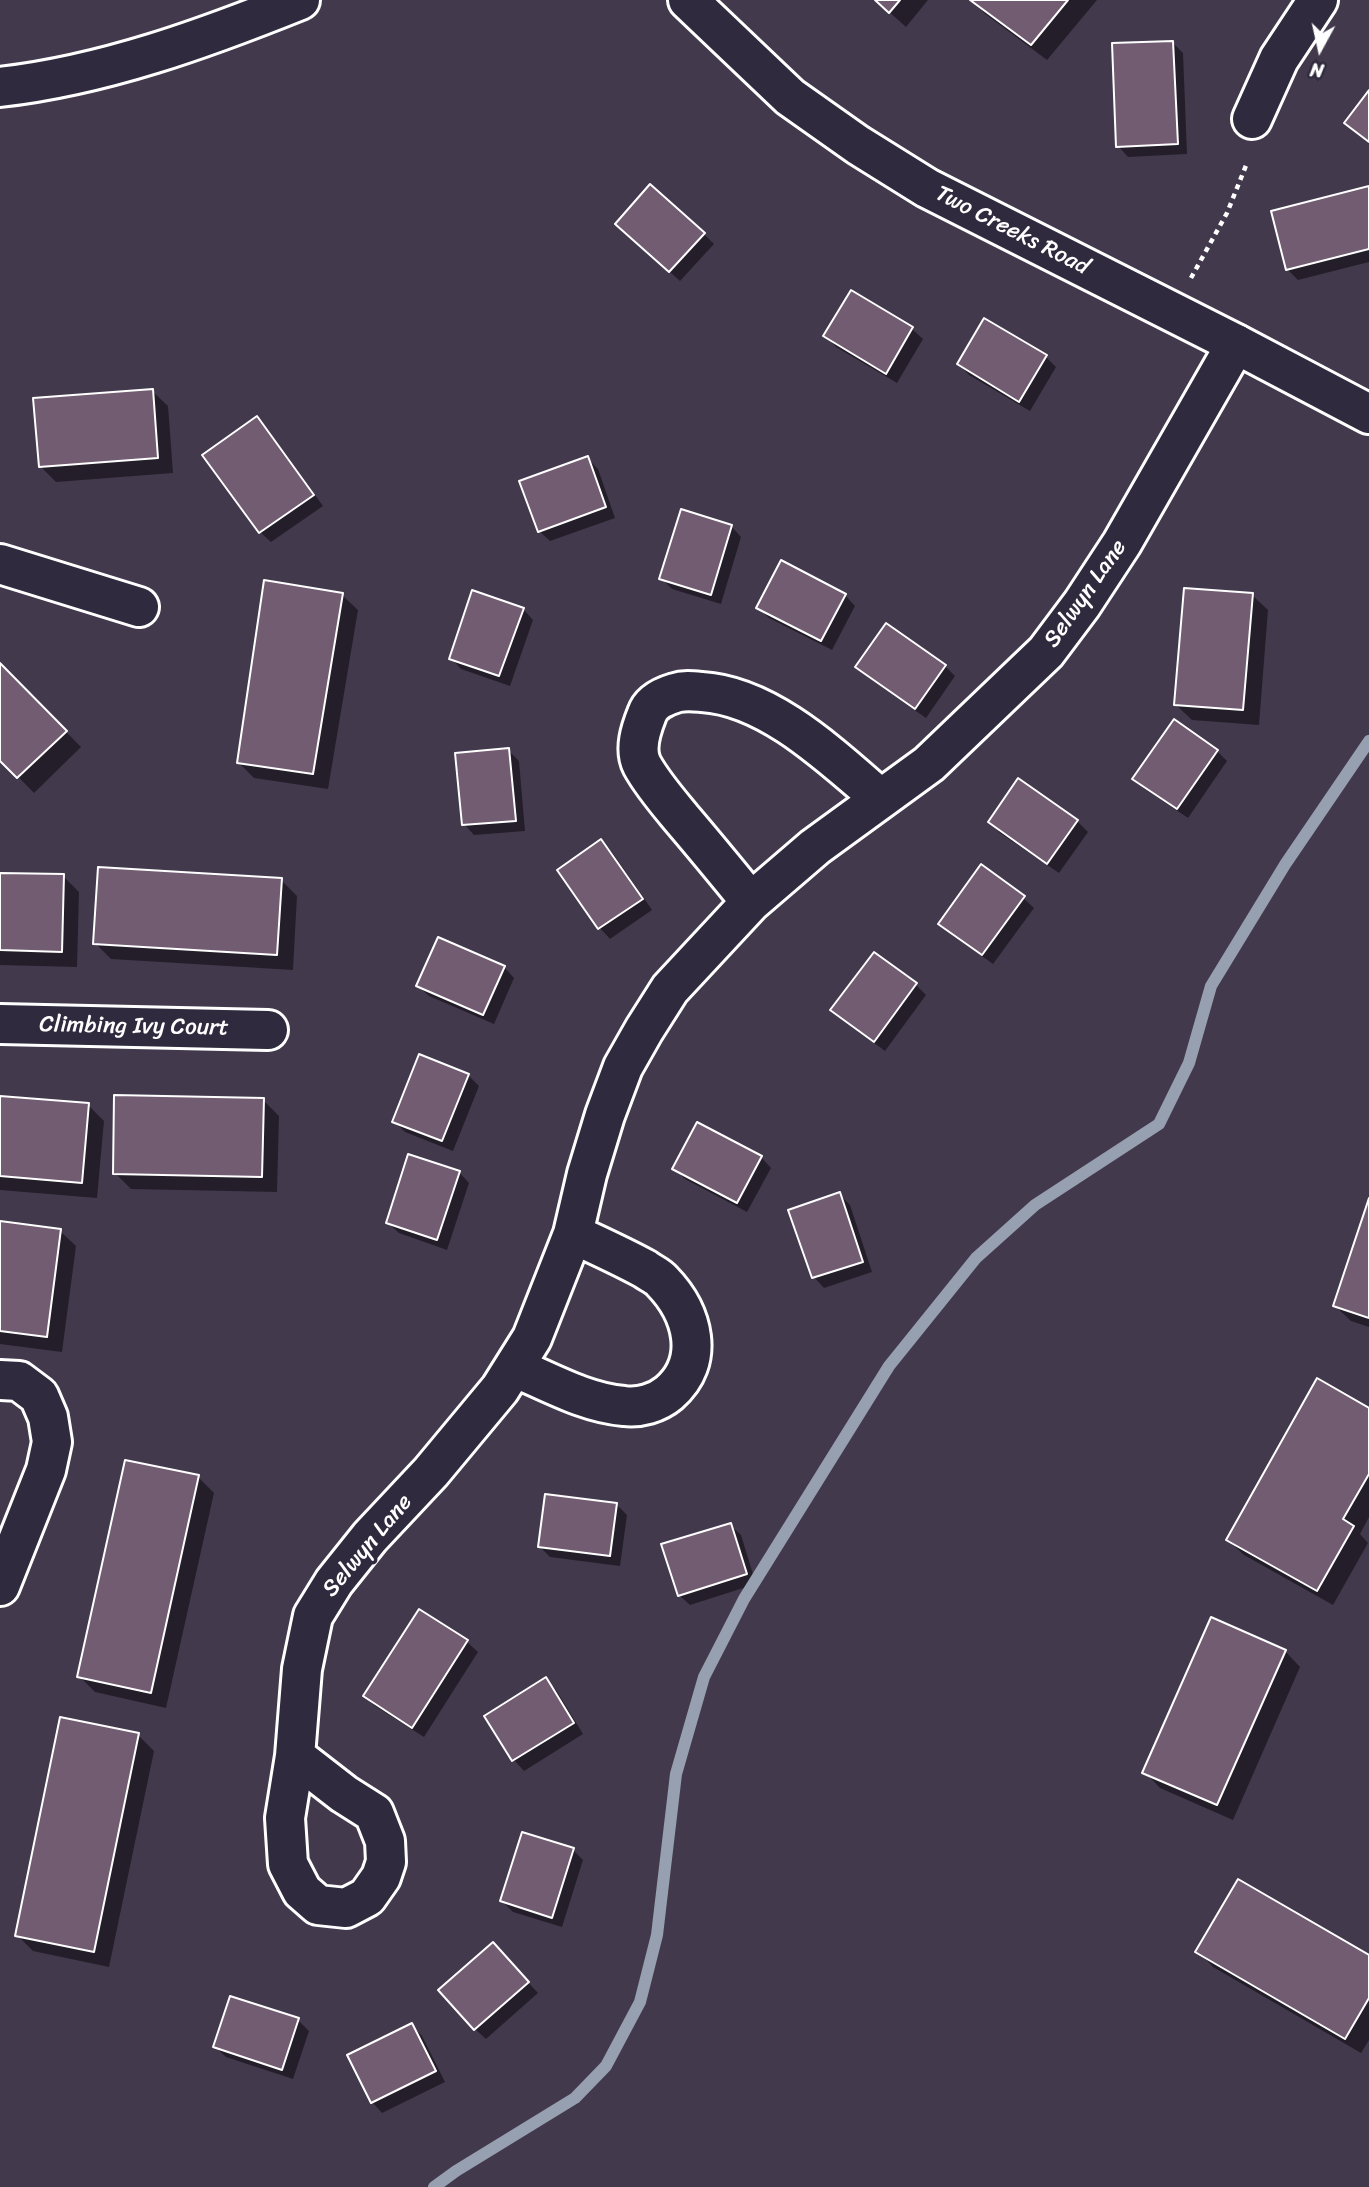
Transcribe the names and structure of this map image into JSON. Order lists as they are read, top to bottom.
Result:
{
  "streets": {
    "street": ["Two Creeks Road", "Selwyn Lane", "Climbing Ivy Court"]
  },
  "crossings": [
    ["Two Creeks Road", "Selwyn Lane"]
  ],
  "north": "bottom"
}
